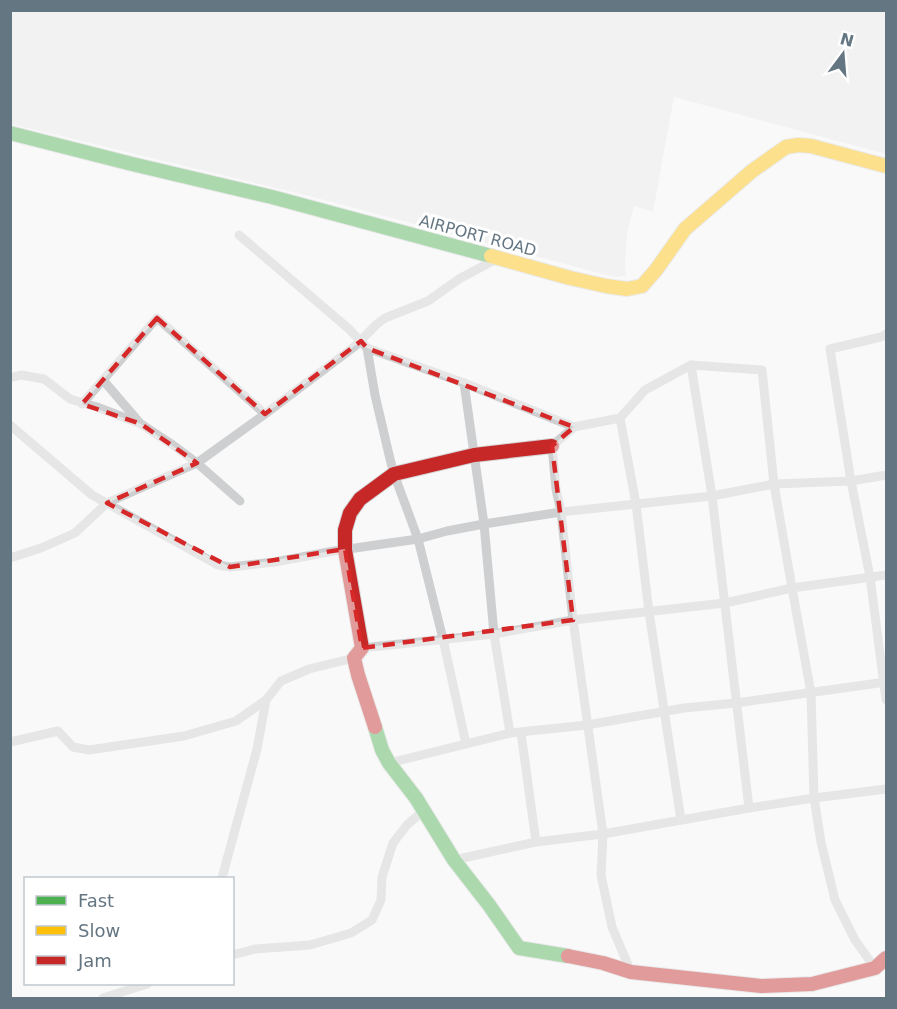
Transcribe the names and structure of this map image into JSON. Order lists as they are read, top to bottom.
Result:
{
  "streets": {
    "street": ["AIRPORT ROAD"]
  },
  "legend": ["Fast", "Slow", "Jam"],
  "north": "top"
}
